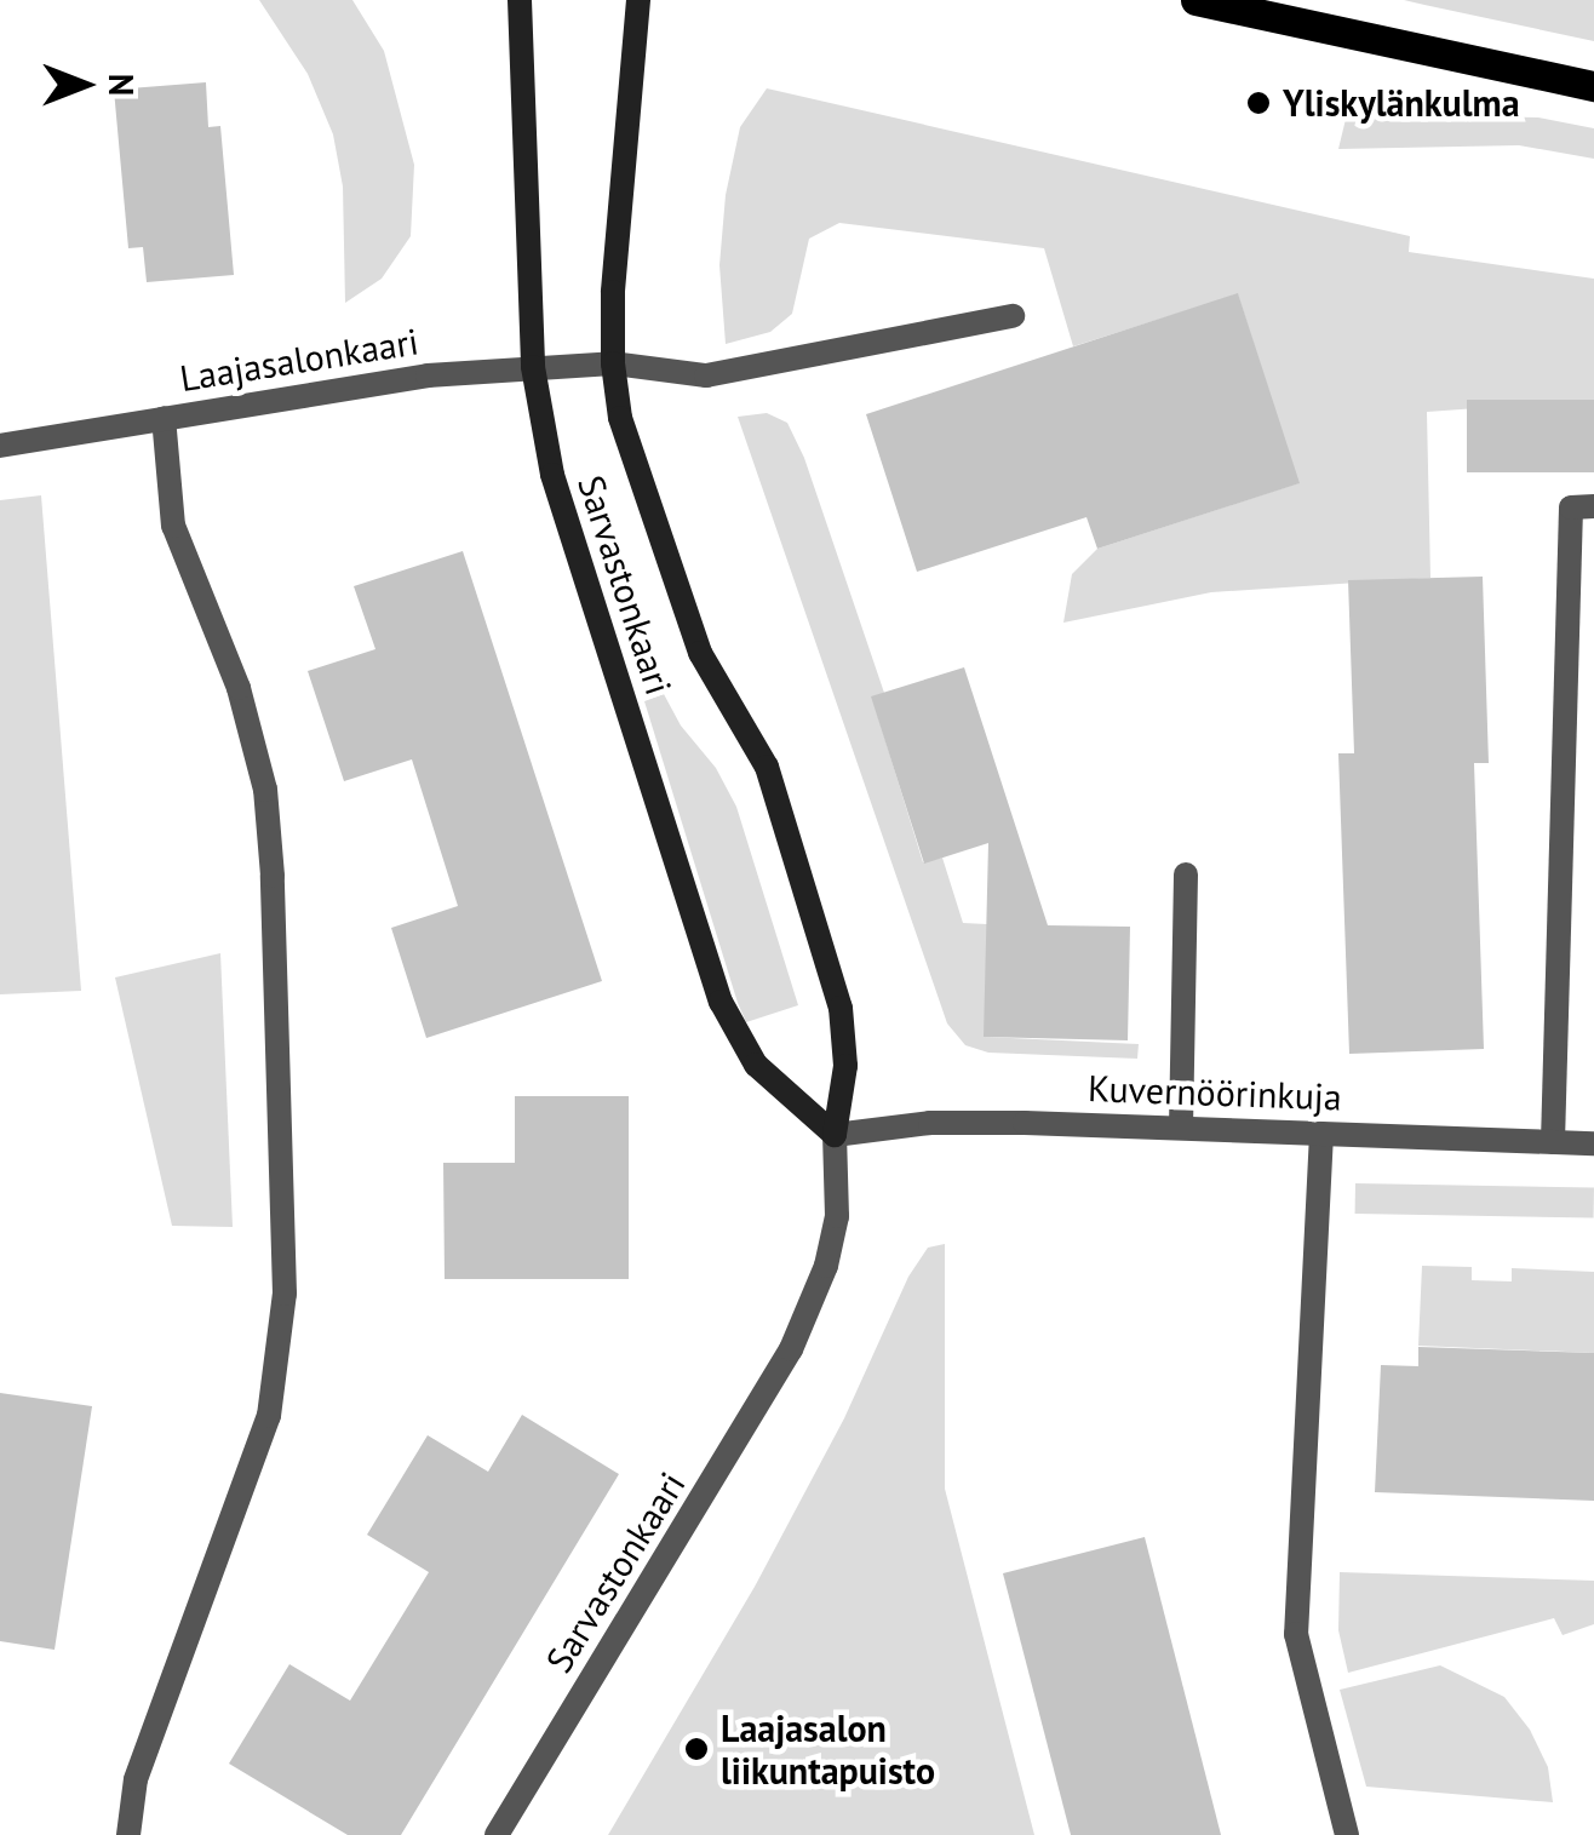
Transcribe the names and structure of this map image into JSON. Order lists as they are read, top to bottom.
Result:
{
  "streets": {
    "street": ["Laajasalonkaari", "Sarvastonkaari", "Kuvernöörinkuja"]
  },
  "crossings": [
    ["Laajasalonkaari", "Sarvastonkaari"],
    ["Sarvastonkaari", "Kuvernöörinkuja"]
  ],
  "places": ["Yliskylänkulma", "Laajasalon liikuntapuisto"],
  "north": "right"
}
